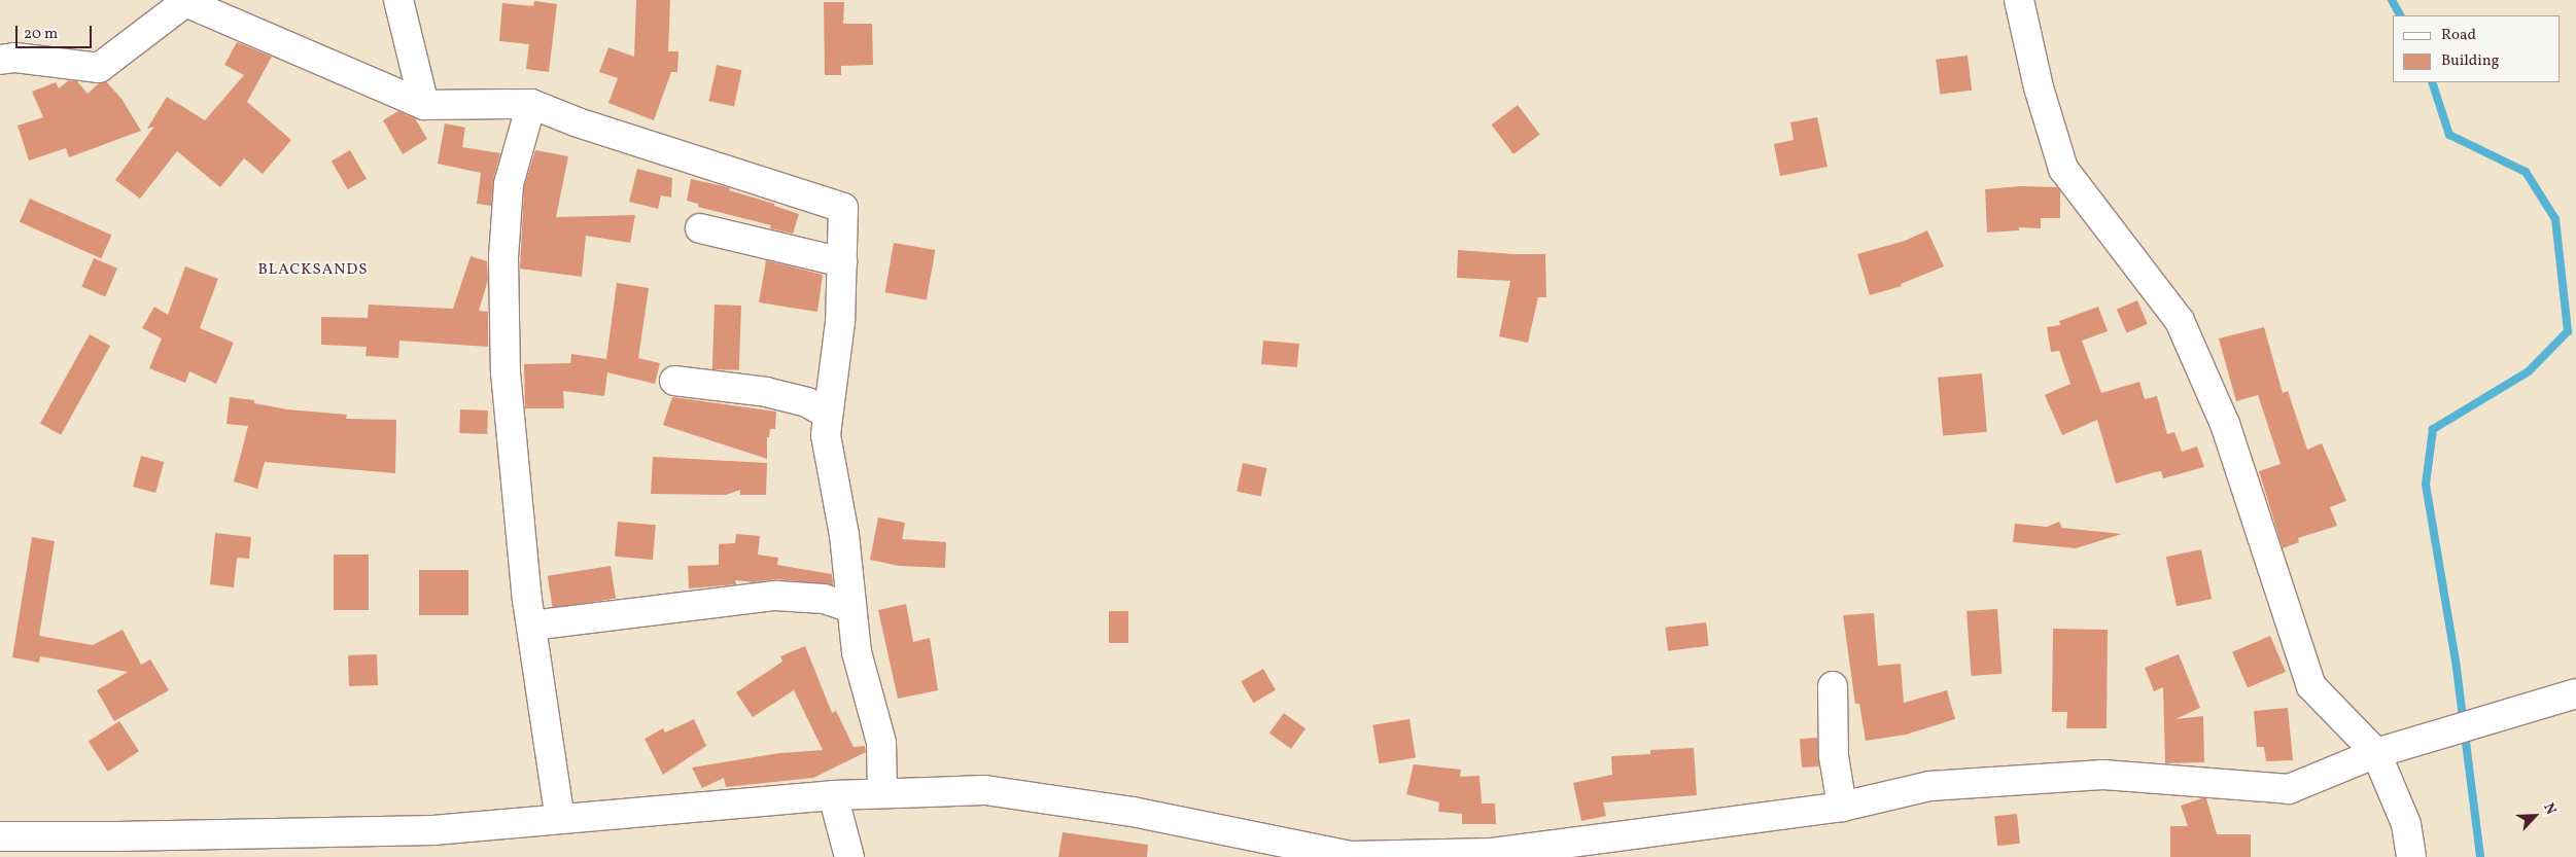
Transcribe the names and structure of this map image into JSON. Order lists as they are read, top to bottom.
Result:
{
  "districts": ["BLACKSANDS"],
  "legend": ["Road", "Building"],
  "scale_bar": "20 m",
  "north": "top right"
}
